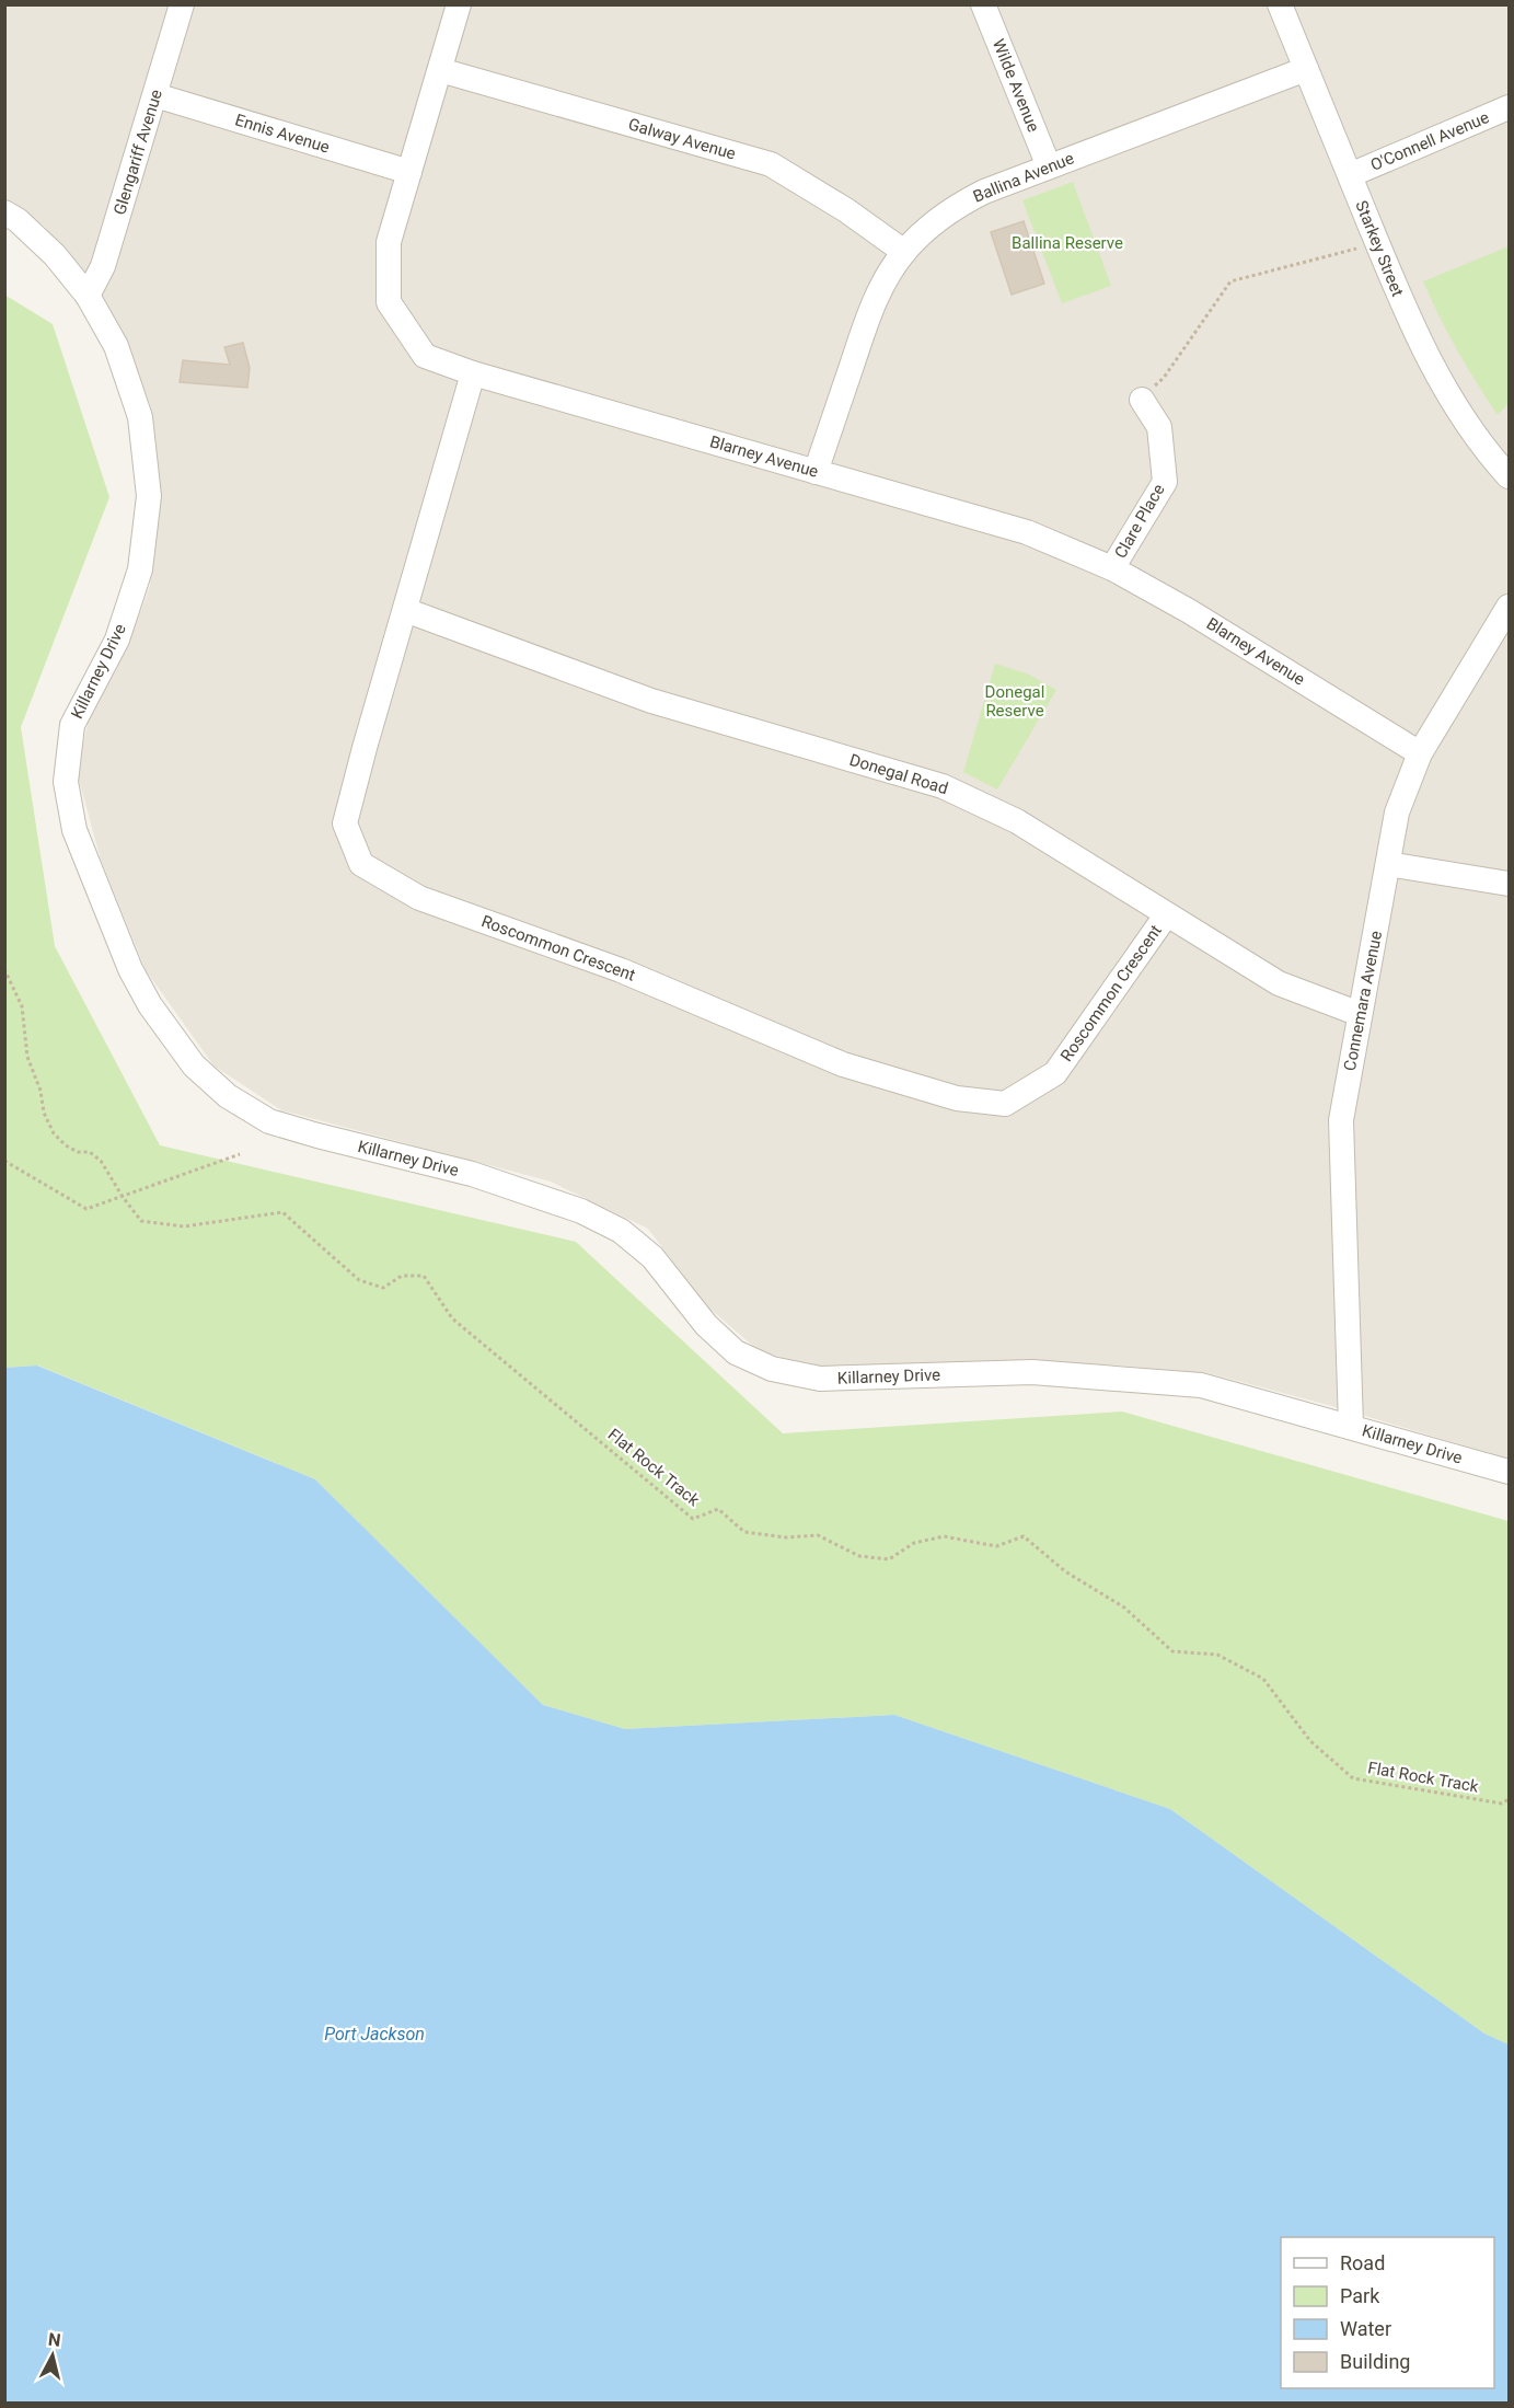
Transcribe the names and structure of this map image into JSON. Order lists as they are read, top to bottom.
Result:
{
  "streets": {
    "street": [
      "Wilde Avenue",
      "Ennis Avenue",
      "Galway Avenue",
      "O'Connell Avenue",
      "Glengariff Avenue",
      "Ballina Avenue",
      "Starkey Street",
      "Blarney Avenue",
      "Clare Place",
      "Killarney Drive",
      "Donegal Road",
      "Roscommon Crescent",
      "Connemara Avenue"
    ],
    "path": ["Flat Rock Track"]
  },
  "crossings": [
    ["Wilde Avenue", "Ballina Avenue"],
    ["Ennis Avenue", "Glengariff Avenue"],
    ["Ennis Avenue", "Blarney Avenue"],
    ["Galway Avenue", "Ballina Avenue"],
    ["Galway Avenue", "Blarney Avenue"],
    ["O'Connell Avenue", "Starkey Street"],
    ["Glengariff Avenue", "Killarney Drive"],
    ["Ballina Avenue", "Starkey Street"],
    ["Ballina Avenue", "Blarney Avenue"],
    ["Blarney Avenue", "Clare Place"],
    ["Blarney Avenue", "Roscommon Crescent"],
    ["Blarney Avenue", "Connemara Avenue"],
    ["Killarney Drive", "Connemara Avenue"],
    ["Donegal Road", "Roscommon Crescent"],
    ["Donegal Road", "Connemara Avenue"]
  ],
  "water": ["Port Jackson"],
  "parks": ["Ballina Reserve", "Donegal Reserve"],
  "legend": [
    "Road",
    "Park",
    "Water",
    "Building"
  ],
  "north": "top"
}
